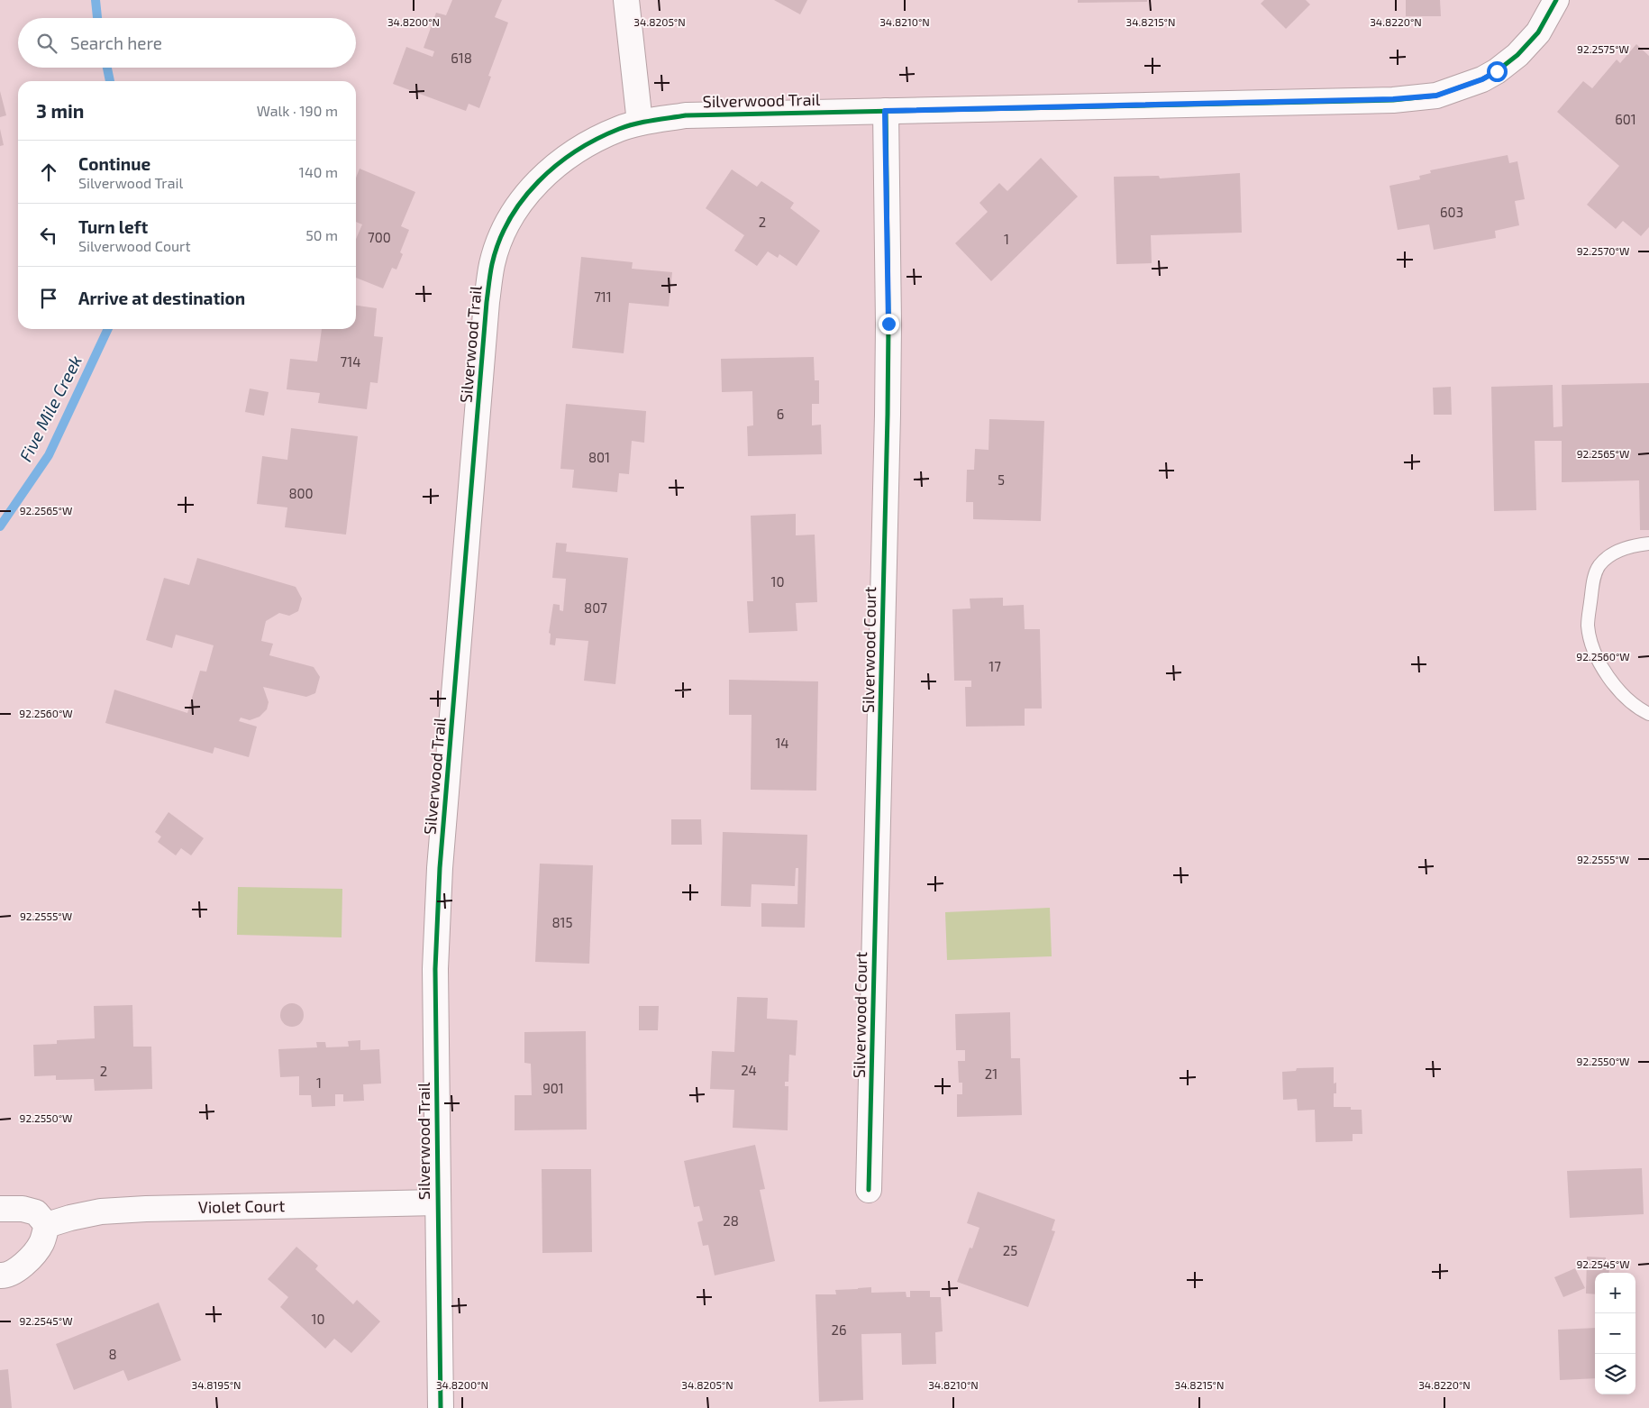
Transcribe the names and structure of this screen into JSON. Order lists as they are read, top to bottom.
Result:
{
  "streets": {
    "street": ["Silverwood Trail", "Silverwood Court", "Violet Court"]
  },
  "crossings": [
    ["Silverwood Trail", "Silverwood Court"],
    ["Silverwood Trail", "Violet Court"]
  ],
  "water": ["Five Mile Creek"],
  "house_numbers": [
    "618",
    "601",
    "603",
    "2",
    "700",
    "1",
    "711",
    "714",
    "6",
    "801",
    "5",
    "800",
    "10",
    "807",
    "17",
    "14",
    "815",
    "24",
    "2",
    "21",
    "1",
    "901",
    "28",
    "25",
    "10",
    "26",
    "8"
  ],
  "page": {
    "search": "Search here",
    "heading": ["3 min", "Walk · 190 m"],
    "list": [
      ["Continue", "Silverwood Trail", "140 m"],
      ["Turn left", "Silverwood Court", "50 m"],
      "Arrive at destination"
    ],
    "map_buttons": ["+", "−"]
  },
  "coordinates": [
    "34.8200°N",
    "34.8205°N",
    "34.8210°N",
    "34.8215°N",
    "34.8220°N",
    "92.2575°W",
    "92.2570°W",
    "92.2565°W",
    "92.2560°W",
    "92.2555°W",
    "92.2550°W",
    "92.2545°W",
    "34.8195°N"
  ]
}
